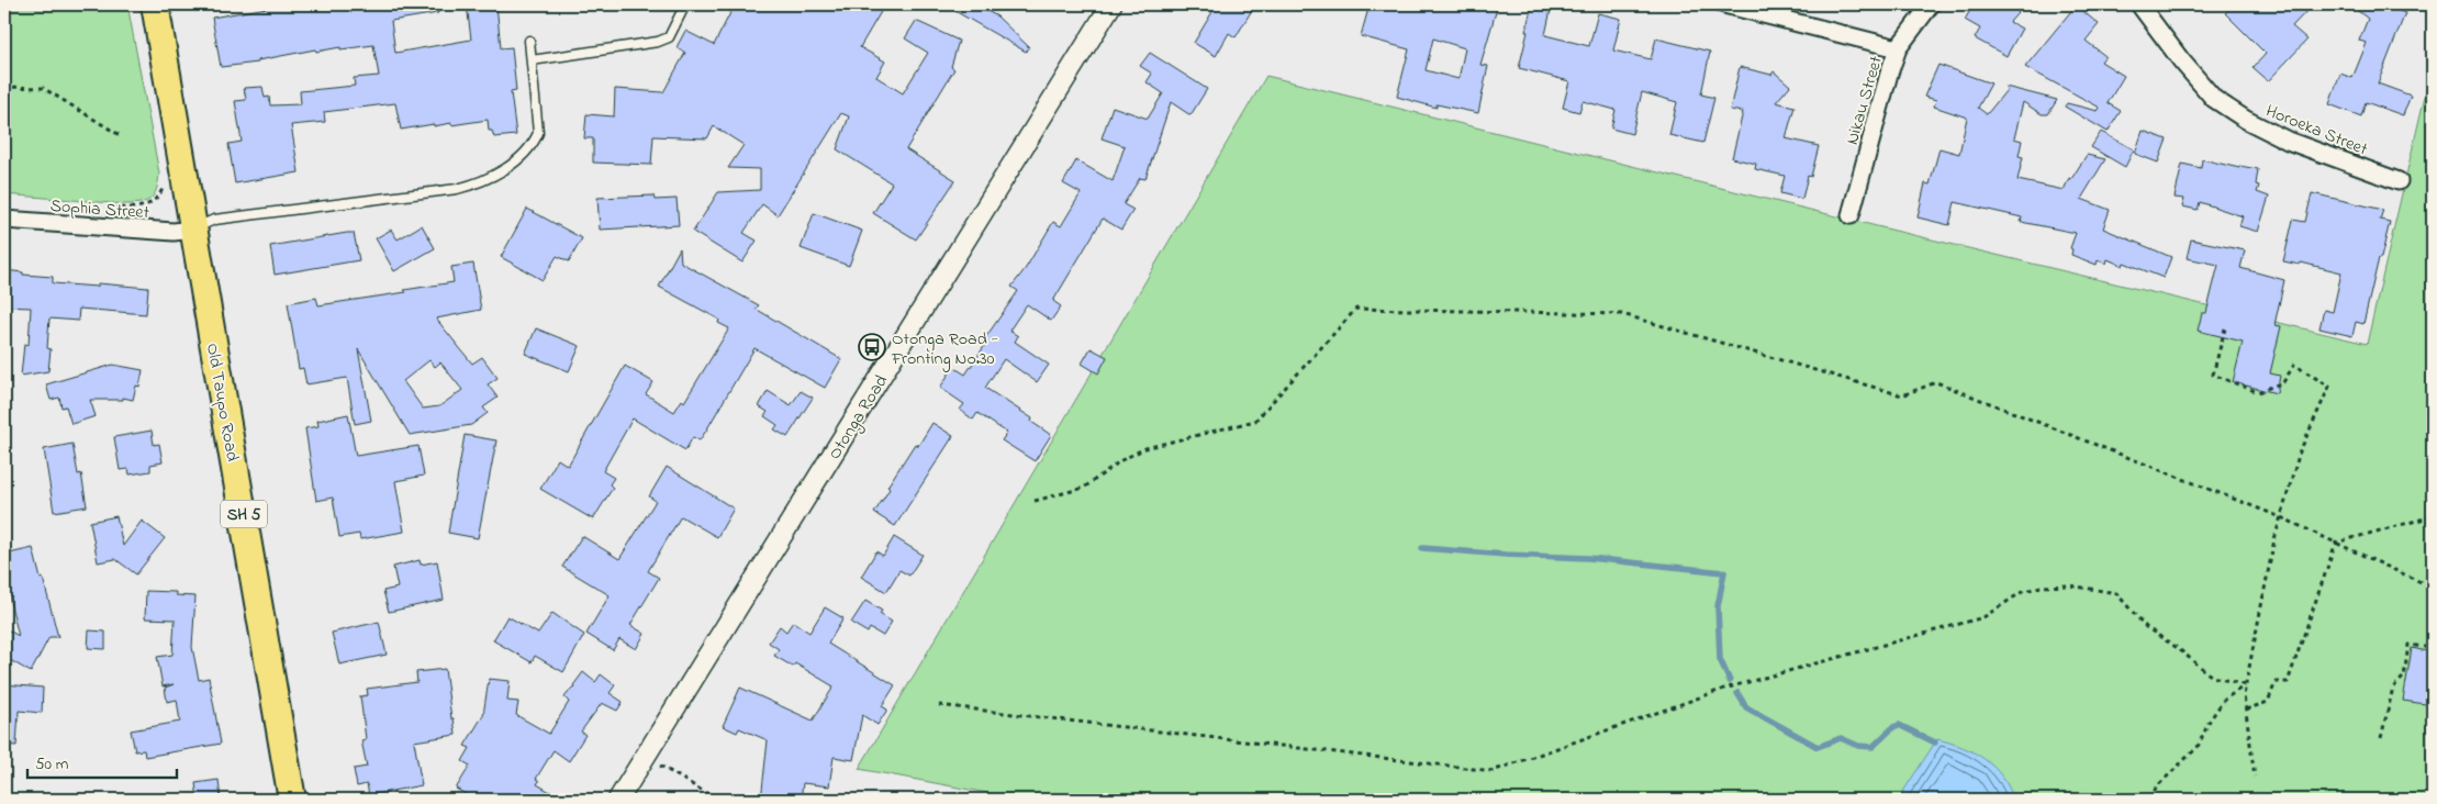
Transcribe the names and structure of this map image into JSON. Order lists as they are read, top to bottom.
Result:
{
  "streets": {
    "highway": ["Old Taupo Road", "SH 5"],
    "street": [
      "Nikau Street",
      "Horoeka Street",
      "Sophia Street",
      "Otonga Road"
    ]
  },
  "crossings": [
    ["Sophia Street", "Old Taupo Road"]
  ],
  "places": {
    "bus stop": ["Otonga Road - Fronting No.30"]
  },
  "scale_bar": "50 m"
}
